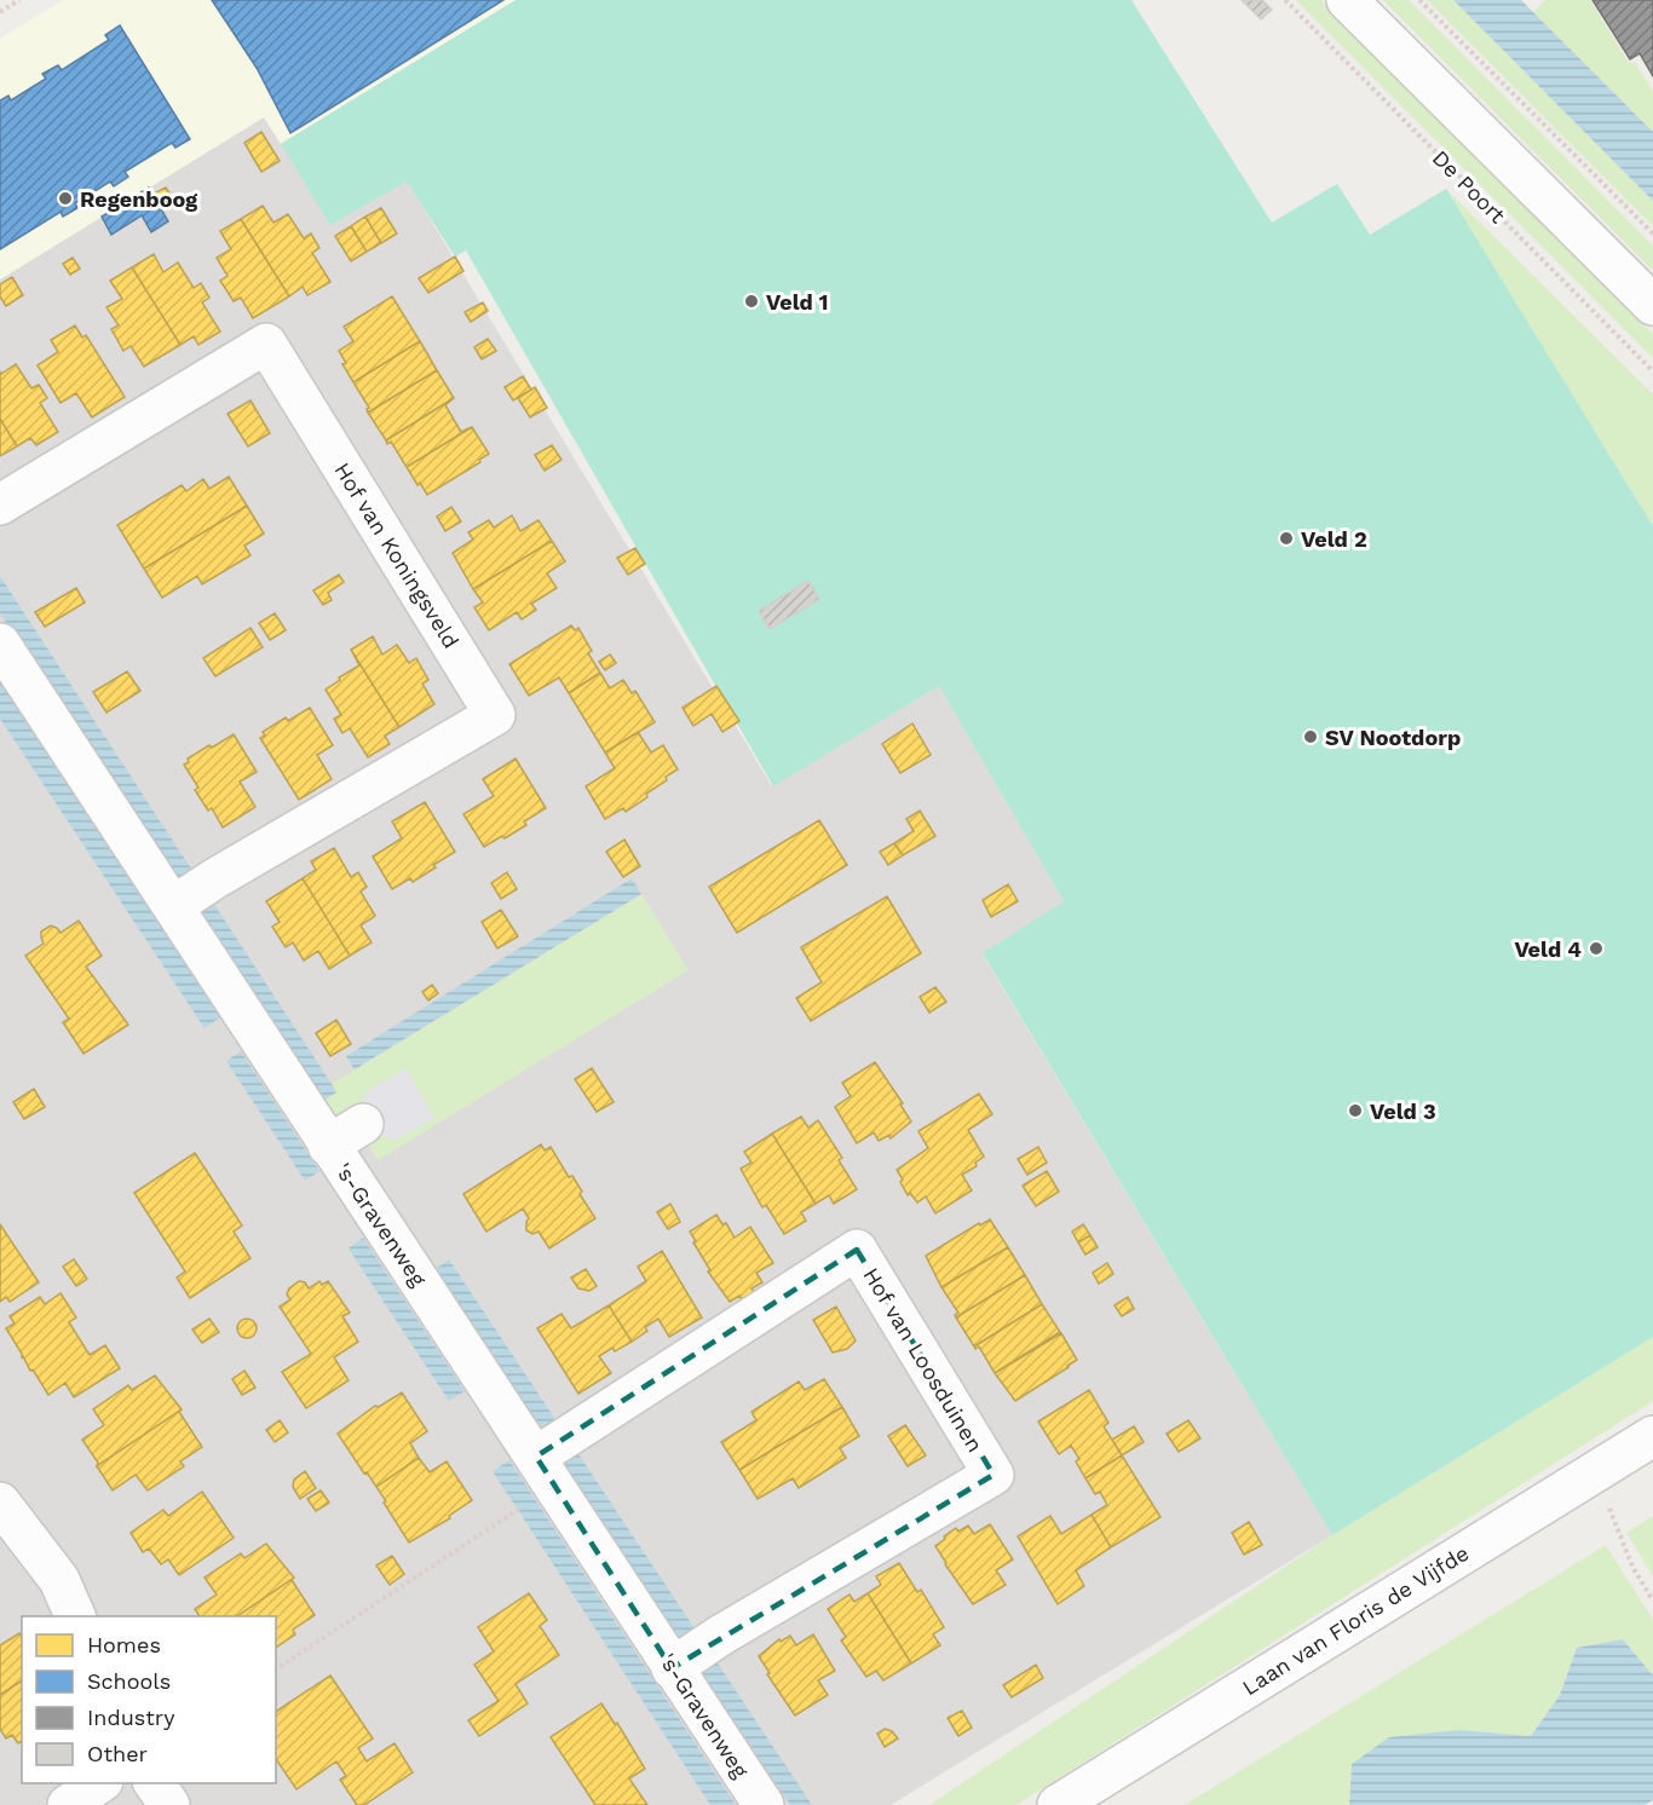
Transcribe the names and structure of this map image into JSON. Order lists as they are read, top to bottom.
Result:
{
  "streets": {
    "street": [
      "De Poort",
      "Hof van Koningsveld",
      "'s-Gravenweg",
      "Hof van Loosduinen",
      "Laan van Floris de Vijfde"
    ]
  },
  "crossings": [
    ["Hof van Koningsveld", "'s-Gravenweg"],
    ["'s-Gravenweg", "Hof van Loosduinen"]
  ],
  "places": [
    "Regenboog",
    "Veld 1",
    "Veld 2",
    "SV Nootdorp",
    "Veld 4",
    "Veld 3"
  ],
  "legend": [
    "Homes",
    "Schools",
    "Industry",
    "Other"
  ]
}
